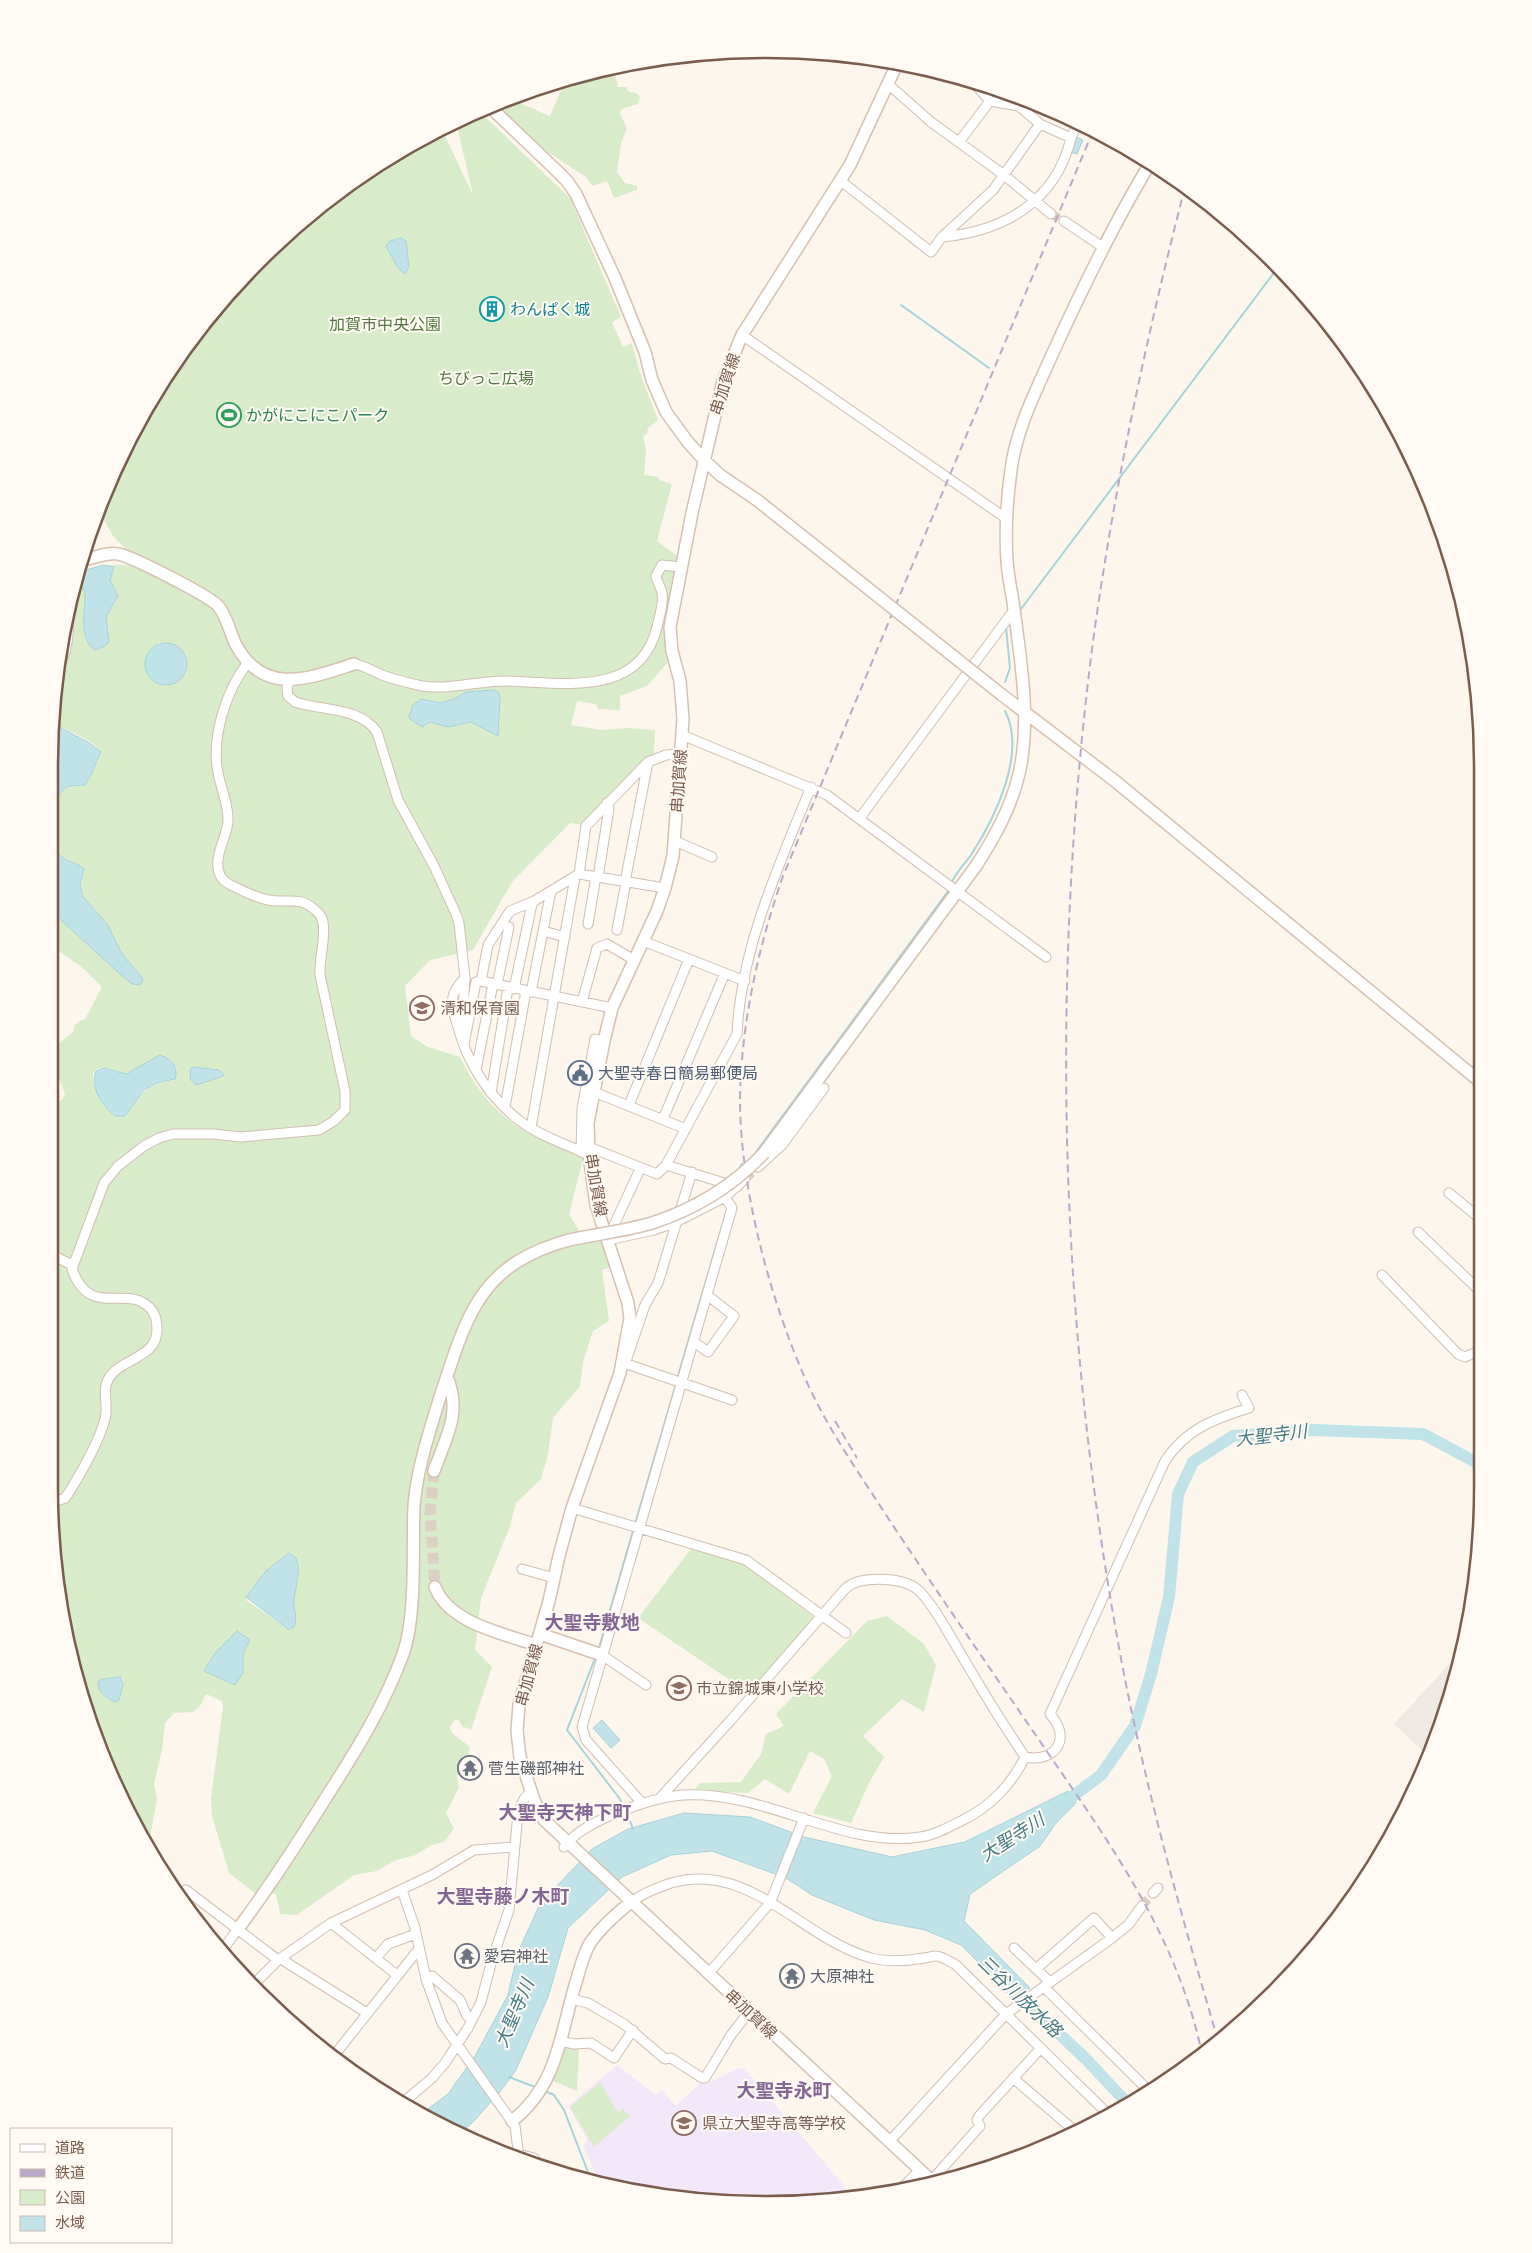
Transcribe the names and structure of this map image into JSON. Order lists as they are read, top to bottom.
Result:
{
  "streets": {
    "street": ["串加賀線"]
  },
  "districts": [
    "大聖寺敷地",
    "大聖寺天神下町",
    "大聖寺藤ノ木町",
    "大聖寺永町"
  ],
  "water": ["大聖寺川", "三谷川放水路"],
  "parks": ["加賀市中央公園", "ちびっこ広場"],
  "places": {
    "building": ["わんぱく城"],
    "sports": ["かがにこにこパーク"],
    "school or university": ["清和保育園", "市立錦城東小学校", "県立大聖寺高等学校"],
    "public building": ["大聖寺春日簡易郵便局"],
    "temple": ["菅生磯部神社", "愛宕神社", "大原神社"]
  },
  "legend": [
    "道路",
    "鉄道",
    "公園",
    "水域"
  ]
}
